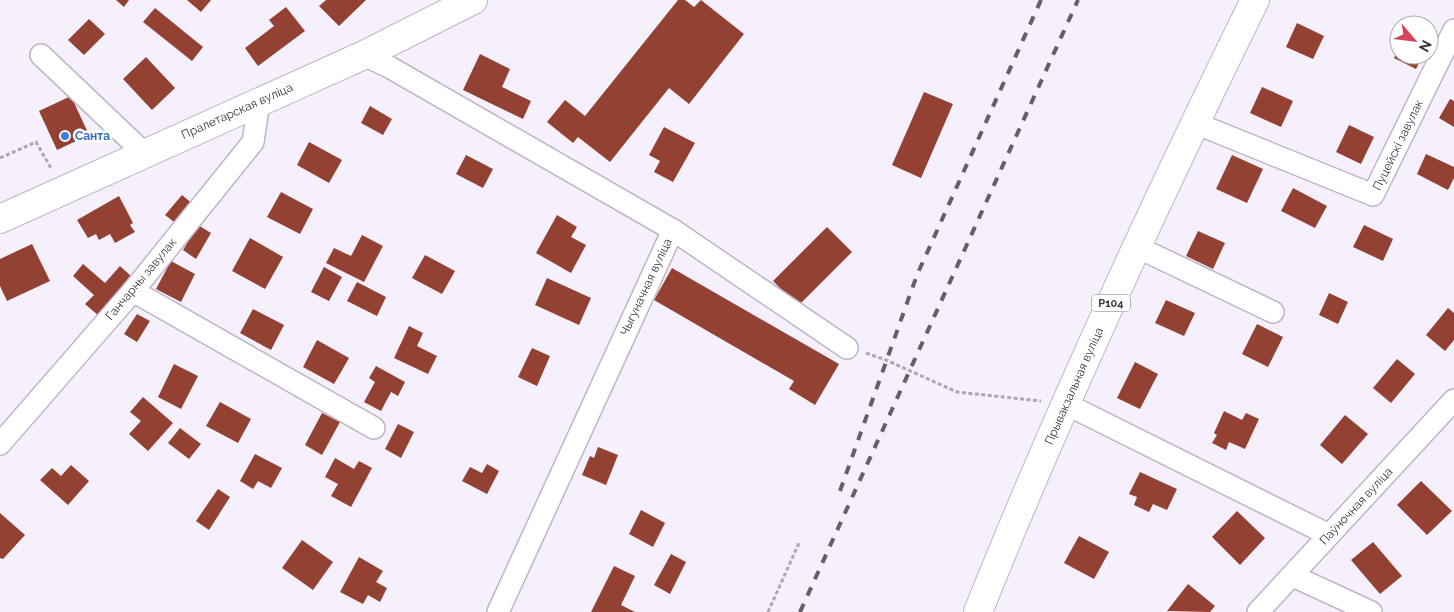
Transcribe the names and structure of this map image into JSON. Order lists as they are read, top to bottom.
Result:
{
  "streets": {
    "main road": ["Пралетарская вуліца", "Р104", "Прывакзальная вуліца"],
    "street": [
      "Пуцейскі завулак",
      "Ганчарны завулак",
      "Чыгуначная вуліца",
      "Паўночная вуліца"
    ]
  },
  "crossings": [
    ["Пралетарская вуліца", "Ганчарны завулак"],
    ["Пралетарская вуліца", "Чыгуначная вуліца"],
    ["Пуцейскі завулак", "Прывакзальная вуліца"]
  ],
  "places": ["Санта"],
  "north": "bottom right"
}
